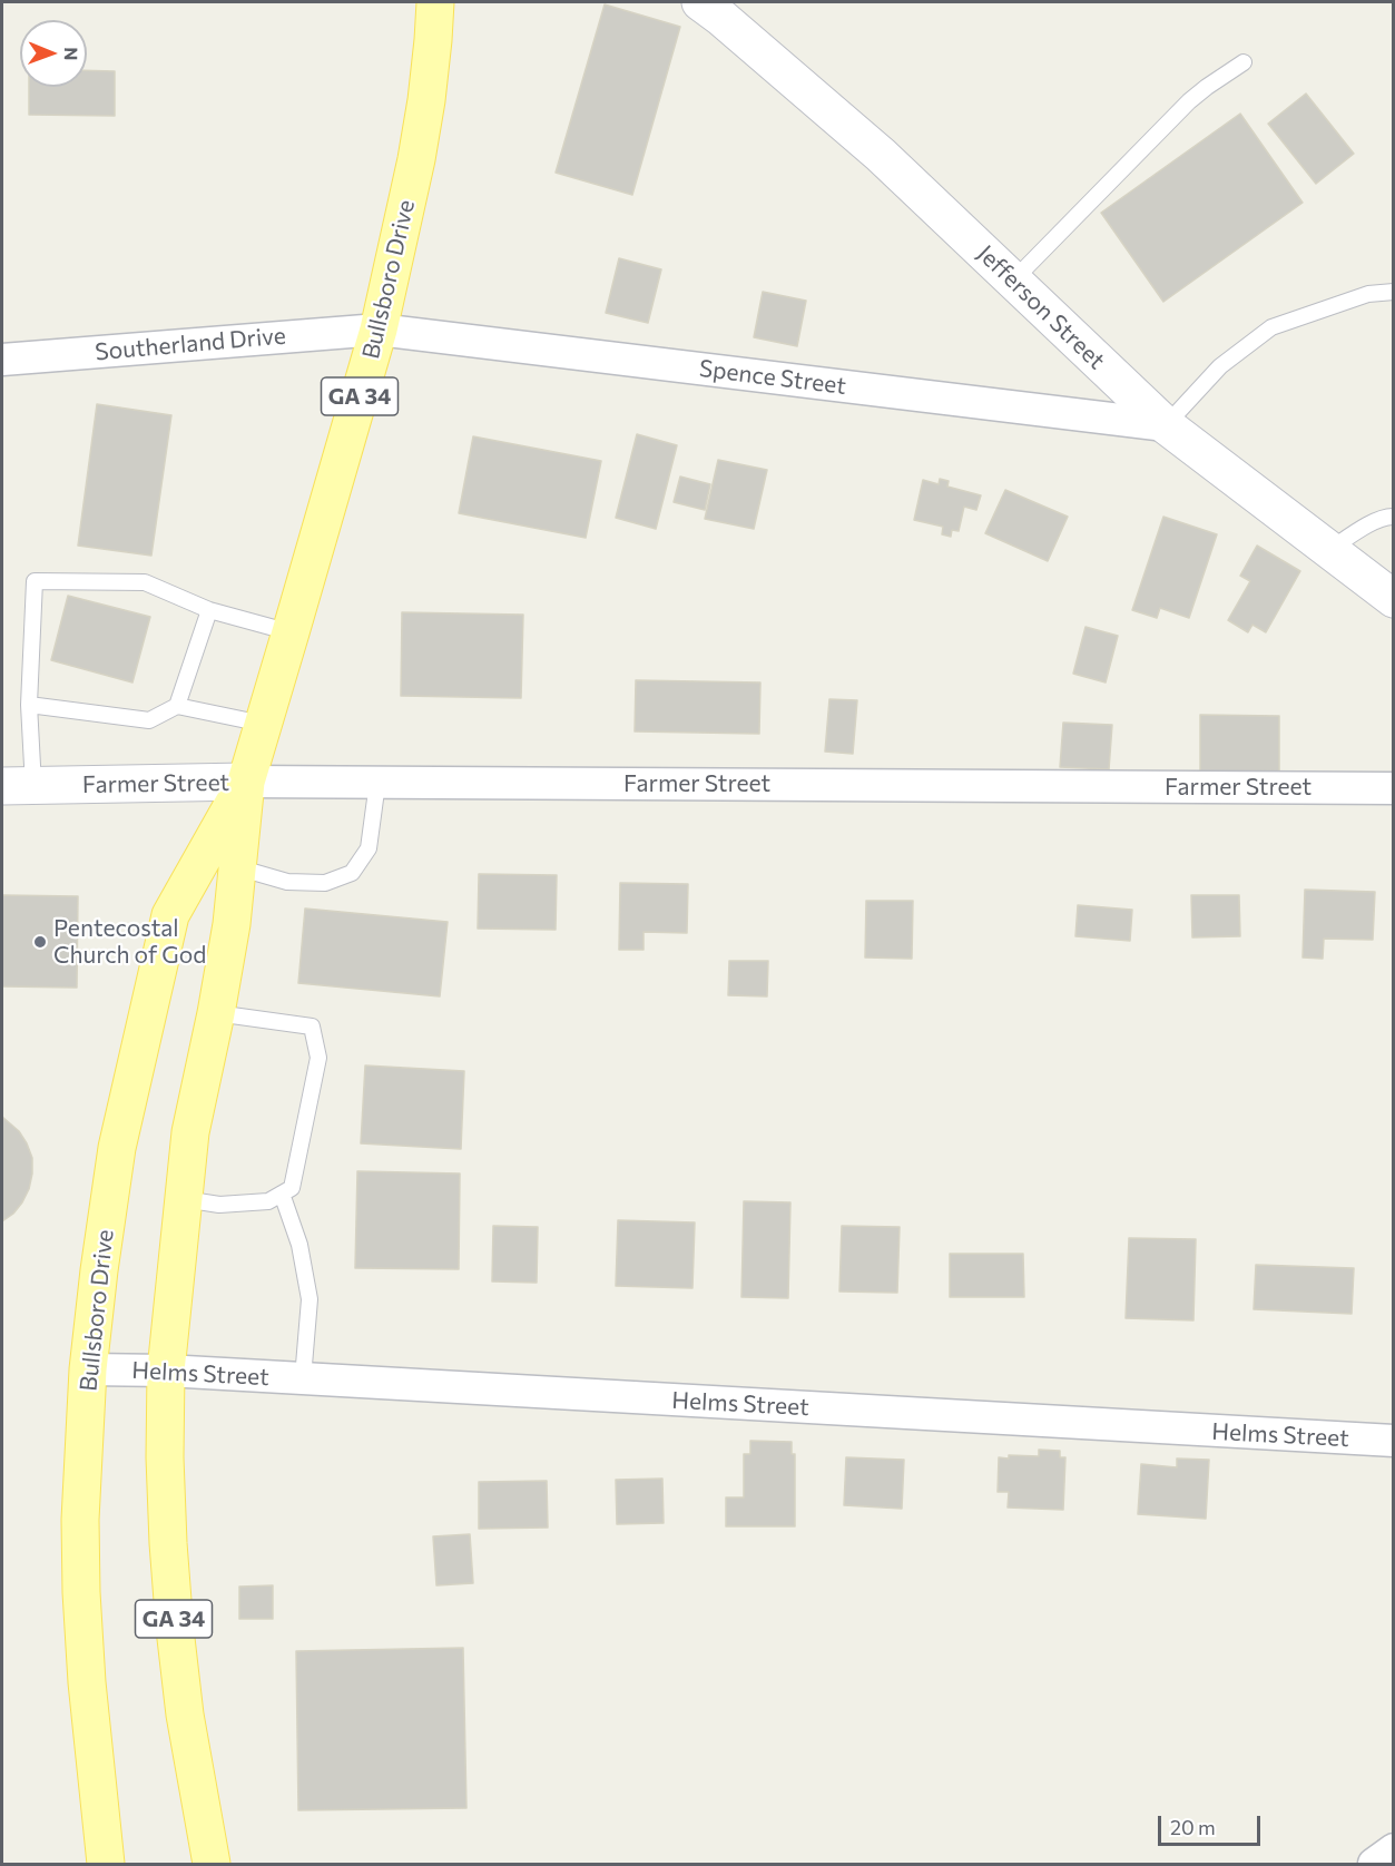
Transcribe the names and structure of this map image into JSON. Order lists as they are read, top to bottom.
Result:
{
  "streets": {
    "main road": ["Bullsboro Drive", "GA 34"],
    "street": [
      "Jefferson Street",
      "Southerland Drive",
      "Spence Street",
      "Farmer Street",
      "Helms Street"
    ]
  },
  "crossings": [
    ["Bullsboro Drive", "Southerland Drive"],
    ["Bullsboro Drive", "Spence Street"],
    ["Bullsboro Drive", "Farmer Street"],
    ["Bullsboro Drive", "Helms Street"],
    ["Jefferson Street", "Spence Street"],
    ["Southerland Drive", "Spence Street"]
  ],
  "places": ["Pentecostal Church of God"],
  "scale_bar": "20 m",
  "north": "right"
}
